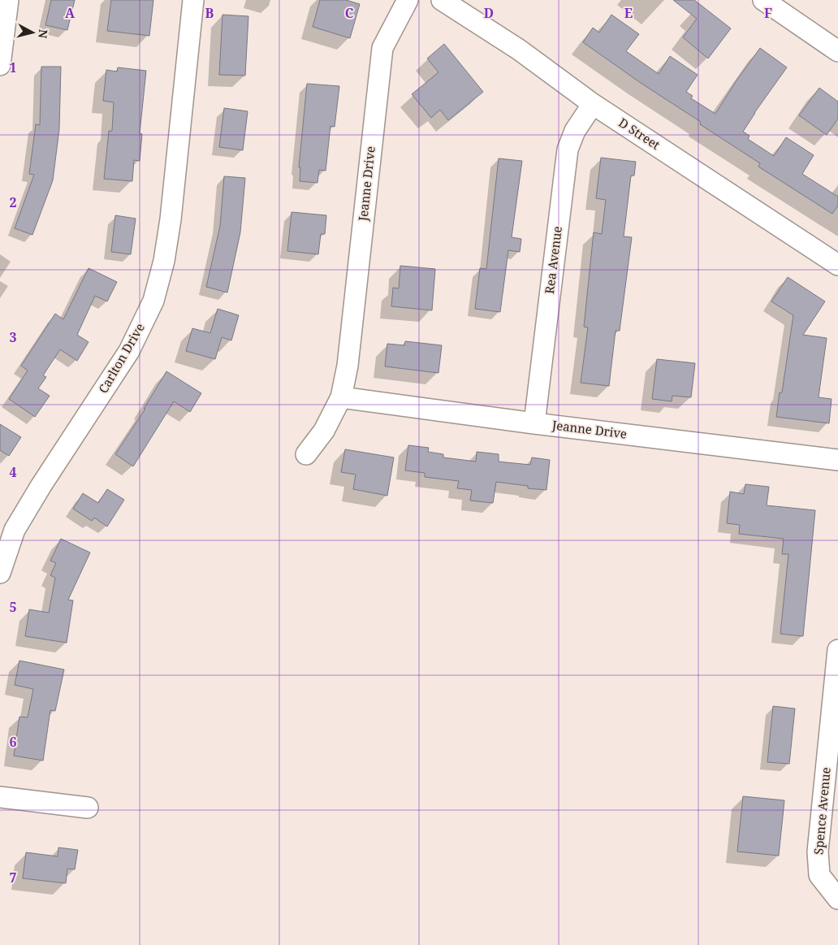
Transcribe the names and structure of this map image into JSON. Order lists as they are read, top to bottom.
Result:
{
  "streets": {
    "street": [
      "D Street",
      "Jeanne Drive",
      "Rea Avenue",
      "Carlton Drive",
      "Spence Avenue"
    ]
  },
  "crossings": [
    ["D Street", "Rea Avenue"],
    ["Jeanne Drive", "Rea Avenue"]
  ],
  "north": "right",
  "grid": {
    "columns": [
      "A",
      "B",
      "C",
      "D",
      "E",
      "F"
    ],
    "rows": [
      "1",
      "2",
      "3",
      "4",
      "5",
      "6",
      "7"
    ]
  }
}
